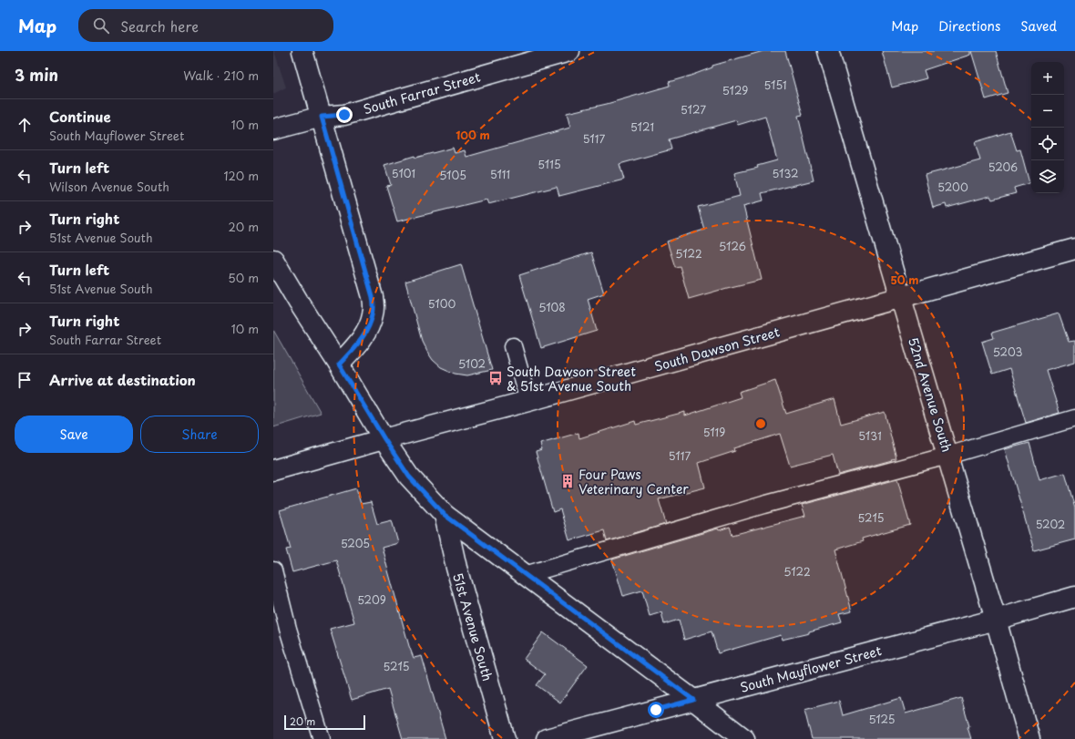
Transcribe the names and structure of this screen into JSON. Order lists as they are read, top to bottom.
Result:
{
  "streets": {
    "street": [
      "South Farrar Street",
      "South Dawson Street",
      "52nd Avenue South",
      "51st Avenue South",
      "South Mayflower Street"
    ]
  },
  "crossings": [
    ["South Dawson Street", "52nd Avenue South"],
    ["52nd Avenue South", "South Mayflower Street"]
  ],
  "places": {
    "bus stop": ["South Dawson Street & 51st Avenue South"],
    "building": ["Four Paws Veterinary Center"]
  },
  "house_numbers": [
    "5151",
    "5129",
    "5127",
    "5121",
    "5117",
    "5115",
    "5206",
    "5101",
    "5132",
    "5111",
    "5105",
    "5200",
    "5126",
    "5122",
    "5100",
    "5108",
    "5203",
    "5102",
    "5119",
    "5131",
    "5117",
    "5215",
    "5202",
    "5205",
    "5122",
    "5209",
    "5215",
    "5125"
  ],
  "scale_bar": "20 m",
  "page": {
    "header": "Map",
    "search": "Search here",
    "nav": ["Map", "Directions", "Saved"],
    "heading": ["3 min", "Walk · 210 m"],
    "map_buttons": ["+", "−"],
    "list": [
      ["Continue", "South Mayflower Street", "10 m"],
      ["Turn left", "Wilson Avenue South", "120 m"],
      ["Turn right", "51st Avenue South", "20 m"],
      ["Turn left", "51st Avenue South", "50 m"],
      ["Turn right", "South Farrar Street", "10 m"],
      "Arrive at destination"
    ],
    "buttons": ["Save", "Share"],
    "scale": "20 m"
  },
  "rings": ["100 m", "50 m"]
}
